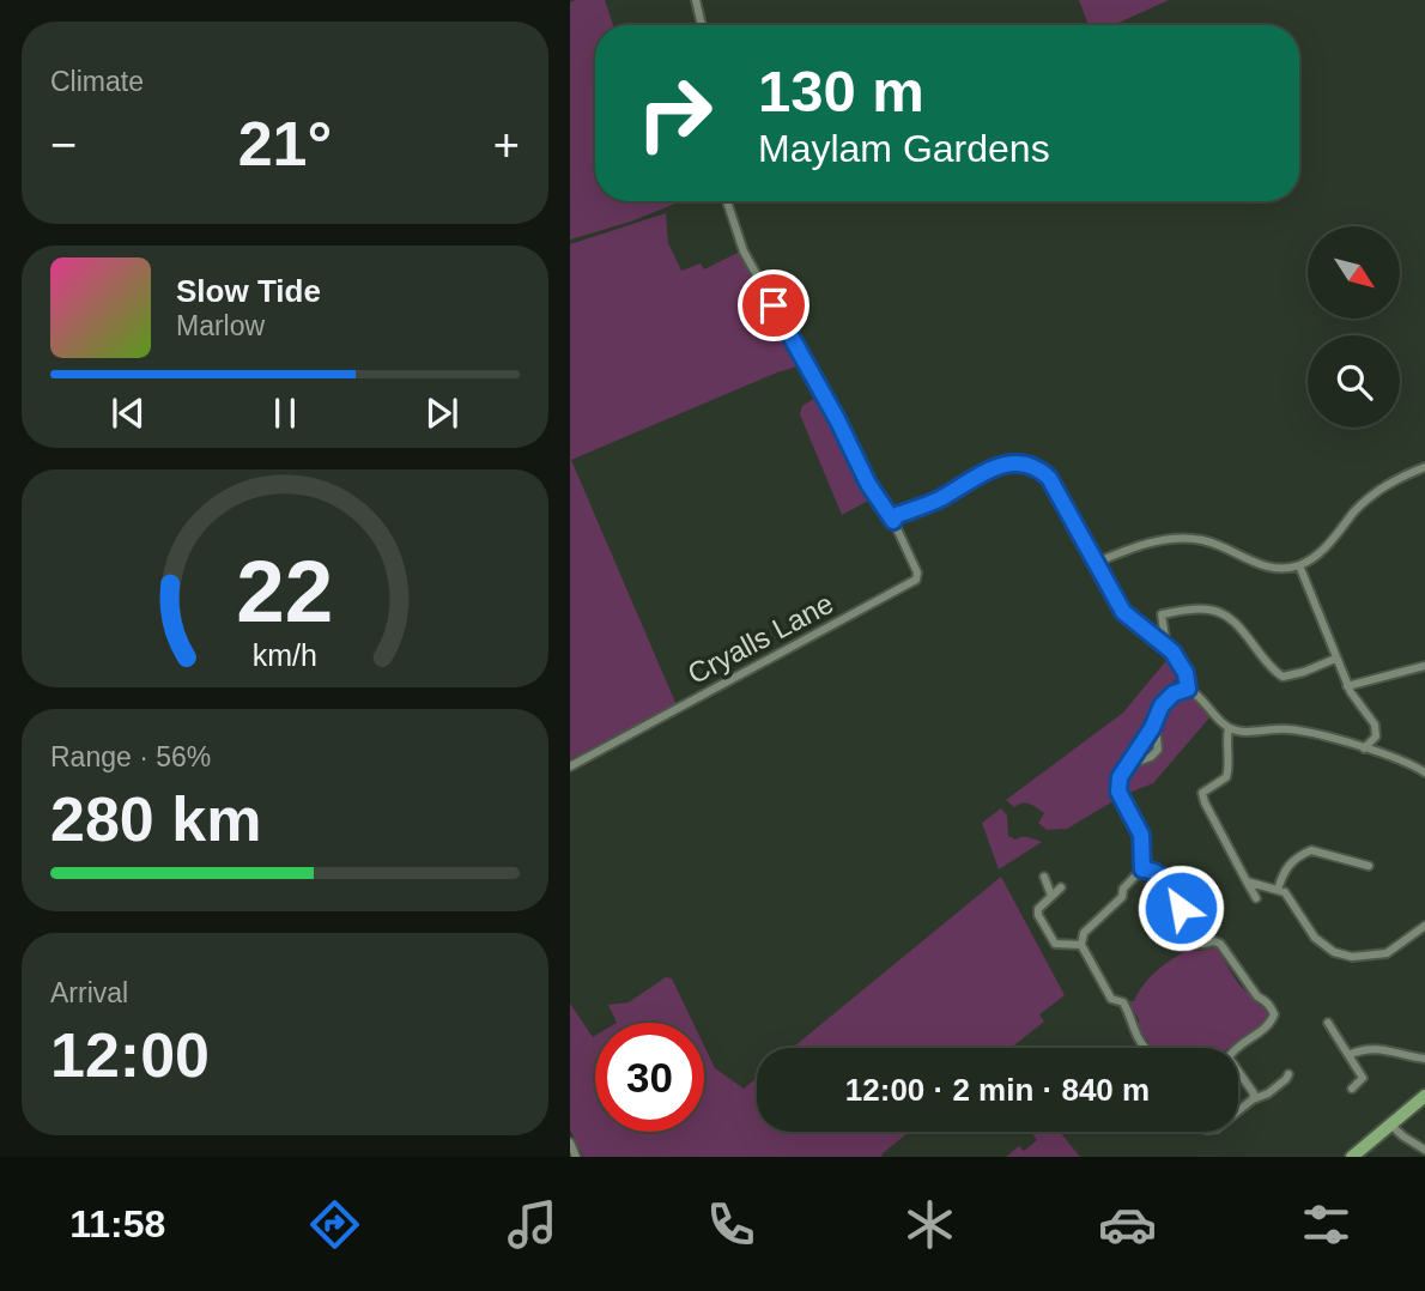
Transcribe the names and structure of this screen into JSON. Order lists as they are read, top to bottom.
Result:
{
  "streets": {
    "street": ["Cryalls Lane"]
  },
  "north": "bottom right",
  "page": {
    "tile": [
      "Climate",
      ["Range · 56%", "280 km"],
      ["Arrival", "12:00"]
    ],
    "turn": ["130 m", "Maylam Gardens"],
    "heat": ["−", "21°", "+"],
    "song": ["Slow Tide", "Marlow"],
    "limit": "30",
    "trip": "12:00 · 2 min · 840 m",
    "tabs": "11:58",
    "gauge": ["22", "km/h"]
  }
}
